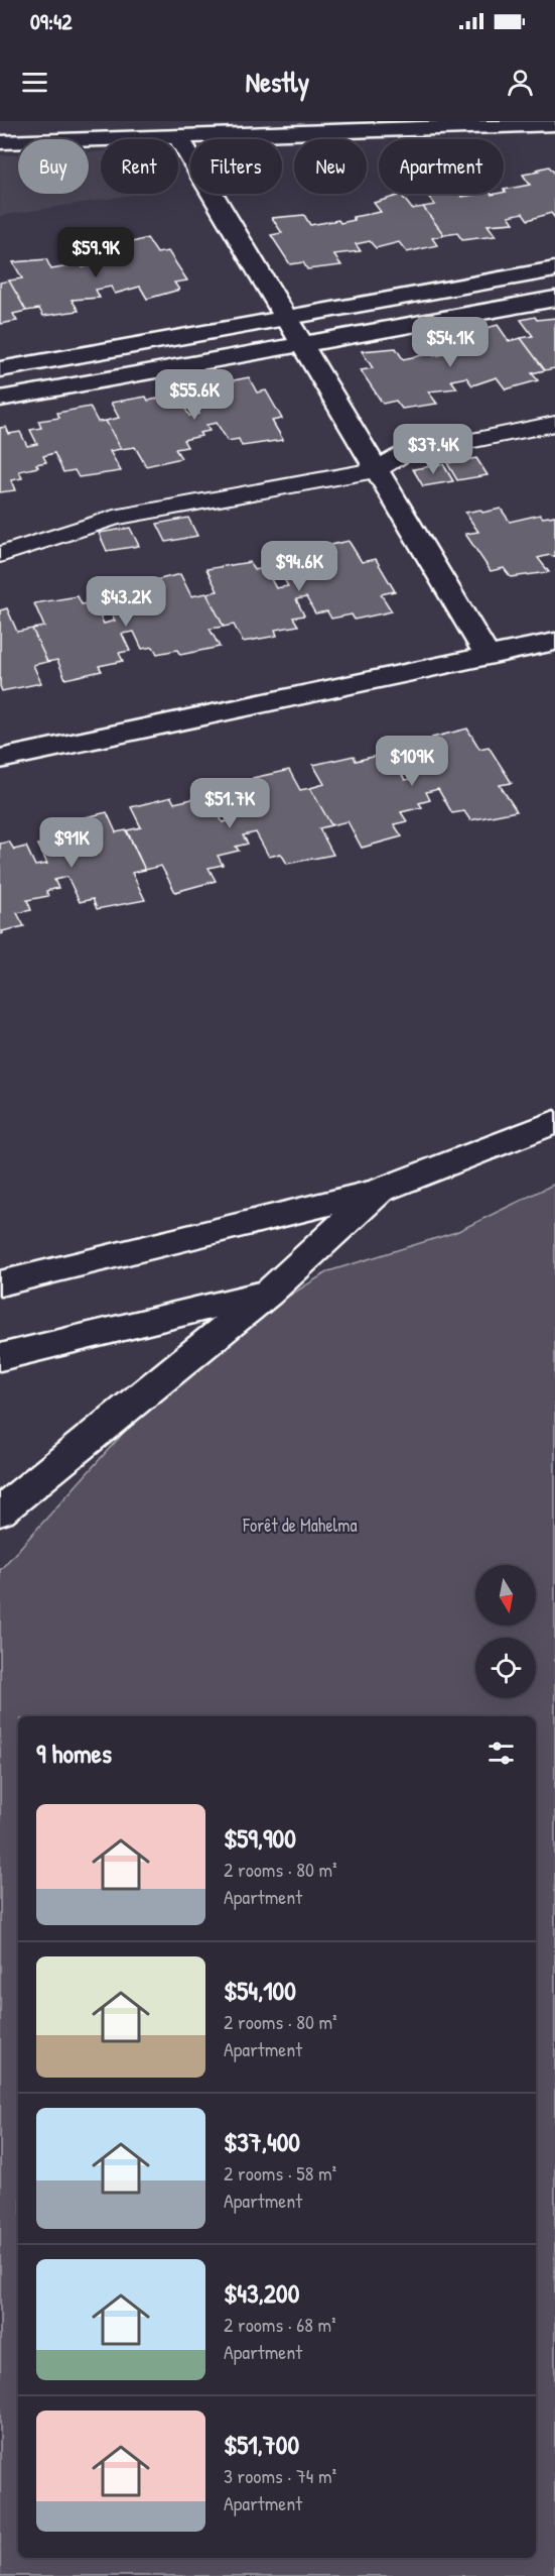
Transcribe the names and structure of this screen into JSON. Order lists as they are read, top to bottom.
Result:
{
  "parks": ["Forêt de Mahelma"],
  "north": "bottom",
  "page": {
    "status": "09:42",
    "header": "Nestly",
    "chip": [
      "Buy",
      "Rent",
      "Filters",
      "New",
      "Apartment"
    ],
    "price": [
      "$59.9K",
      "$54.1K",
      "$55.6K",
      "$37.4K",
      "$94.6K",
      "$43.2K",
      "$109K",
      "$51.7K",
      "$91K"
    ],
    "heading": "9 homes",
    "list": [
      {
        "name": "$59,900",
        "note": "2 rooms · 80 m² · Apartment"
      },
      {
        "name": "$54,100",
        "note": "2 rooms · 80 m² · Apartment"
      },
      {
        "name": "$37,400",
        "note": "2 rooms · 58 m² · Apartment"
      },
      {
        "name": "$43,200",
        "note": "2 rooms · 68 m² · Apartment"
      },
      {
        "name": "$51,700",
        "note": "3 rooms · 74 m² · Apartment"
      }
    ]
  }
}
